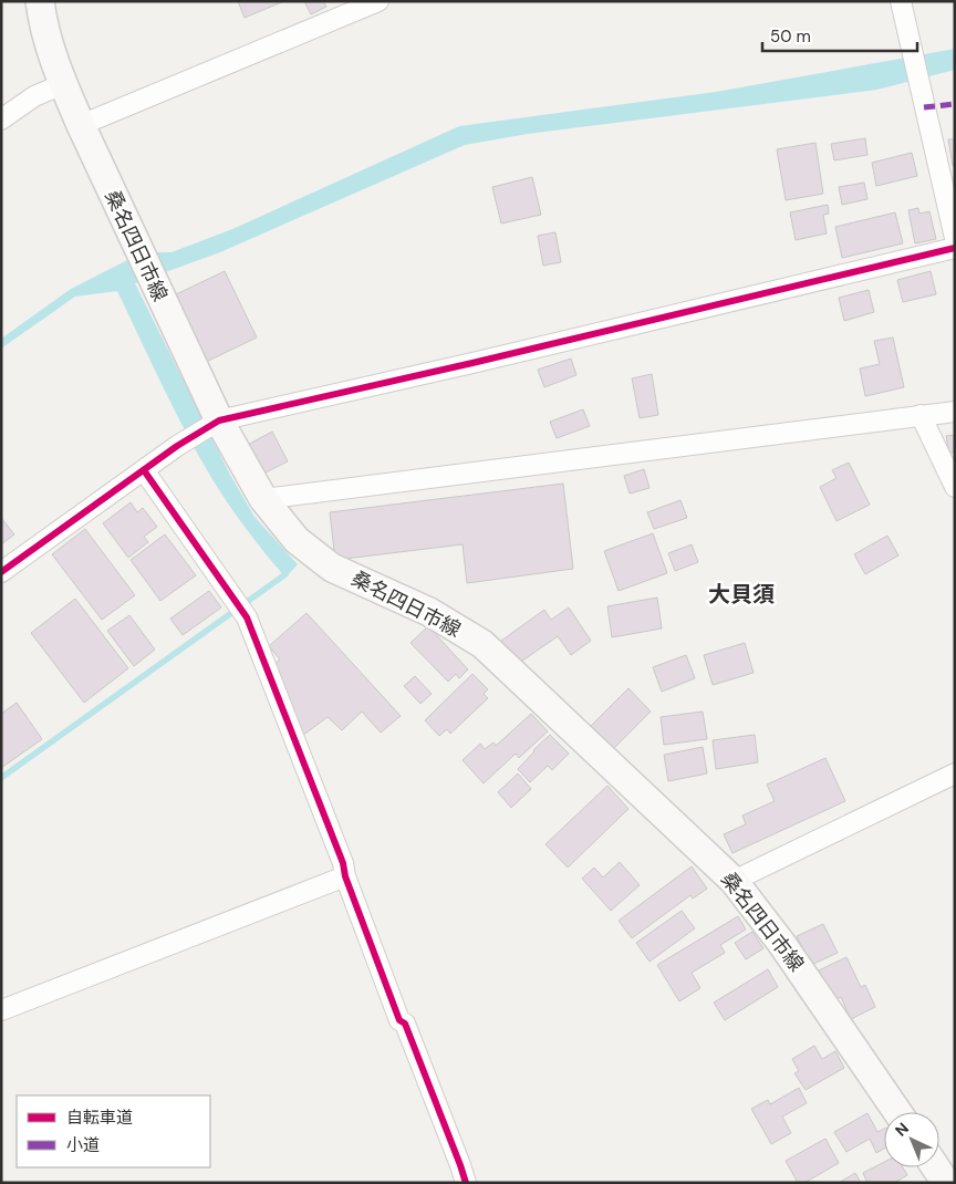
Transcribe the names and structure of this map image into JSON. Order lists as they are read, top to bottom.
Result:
{
  "streets": {
    "main road": ["桑名四日市線"]
  },
  "districts": ["大貝須"],
  "legend": ["自転車道", "小道"],
  "scale_bar": "50 m",
  "north": "top left"
}
